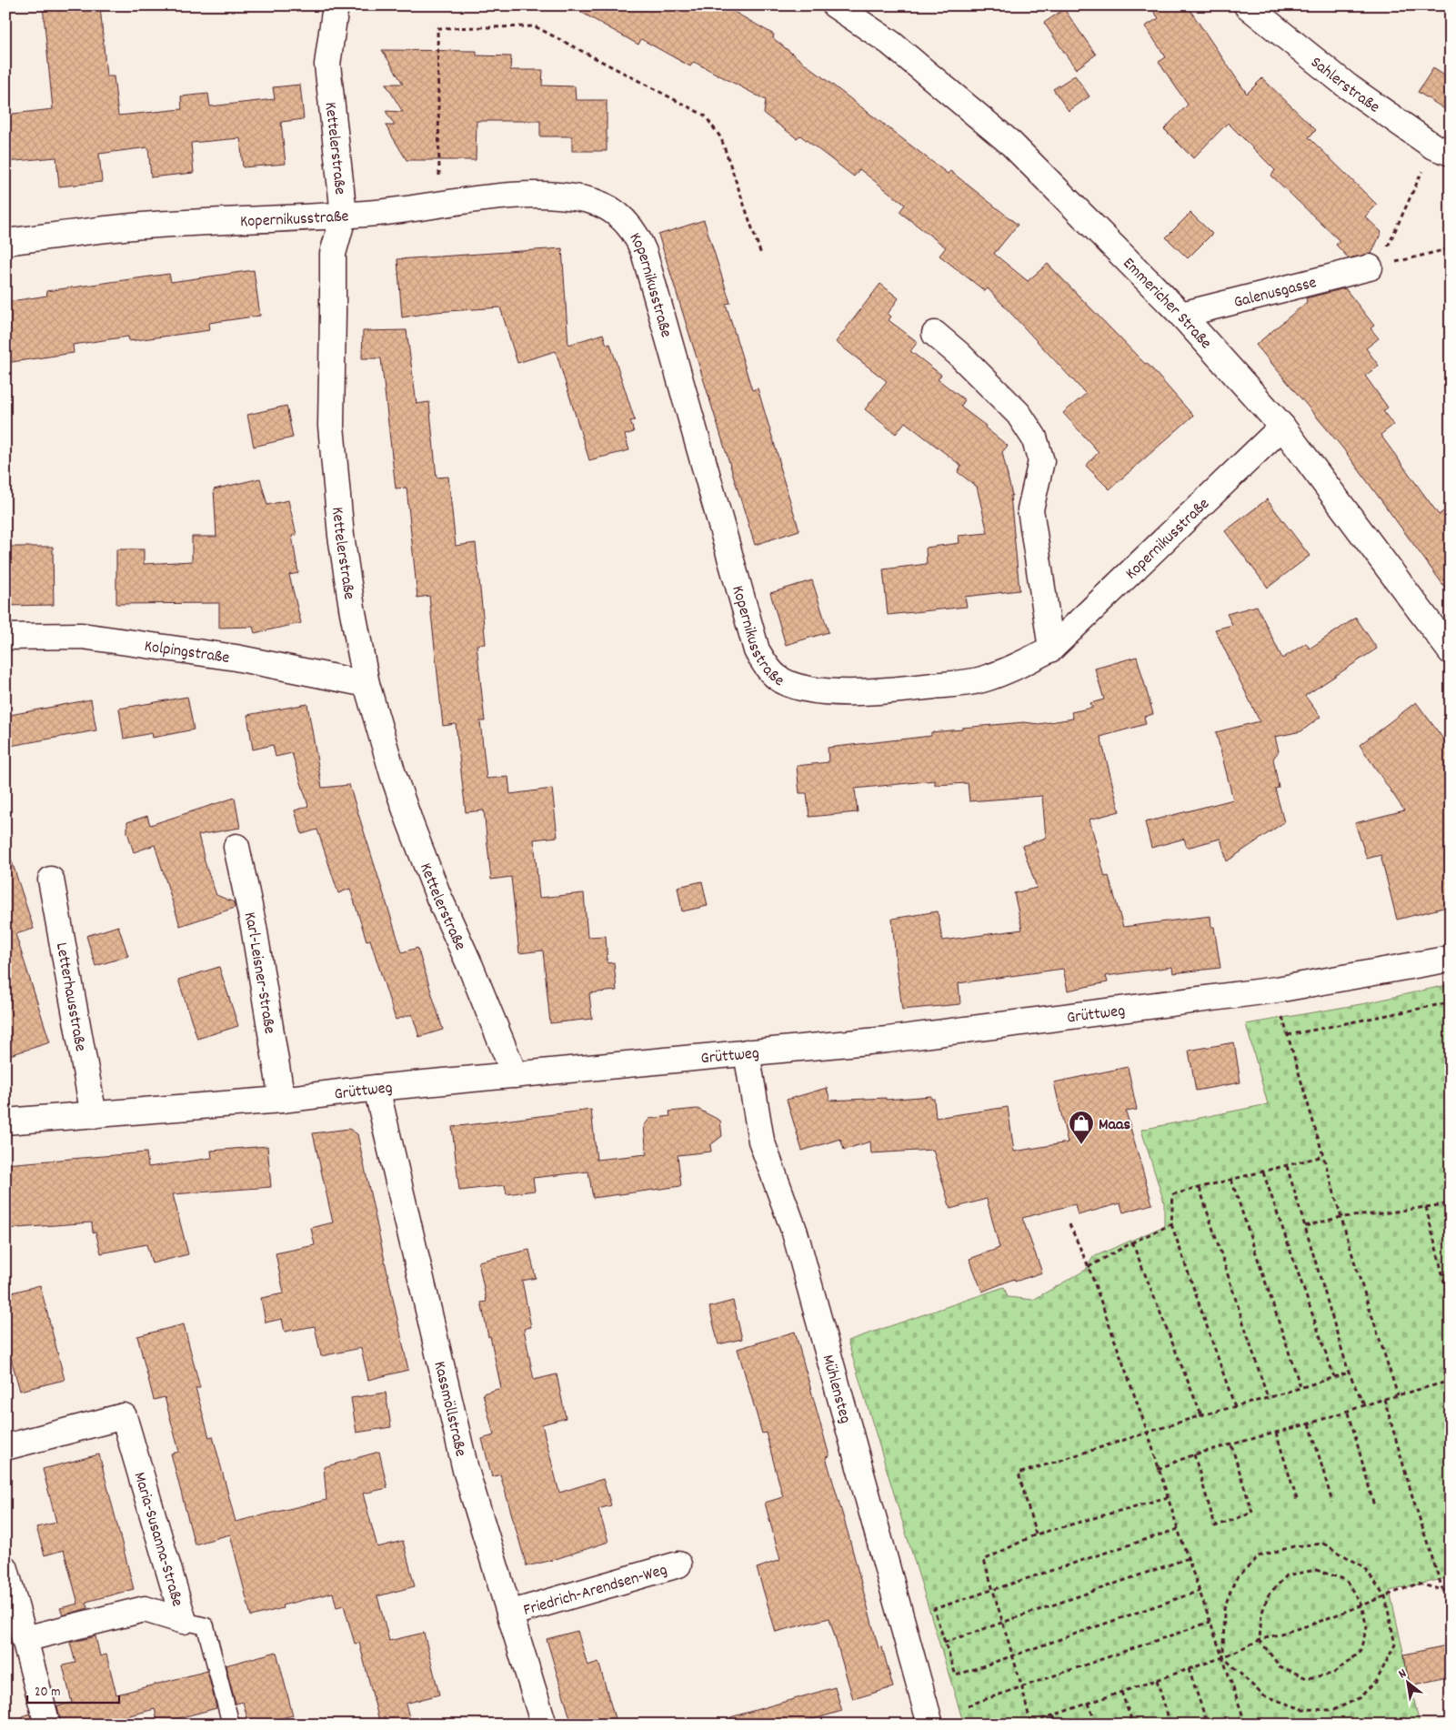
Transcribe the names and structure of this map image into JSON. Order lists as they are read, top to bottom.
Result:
{
  "streets": {
    "street": [
      "Sahlerstraße",
      "Kettelerstraße",
      "Kopernikusstraße",
      "Galenusgasse",
      "Emmericher Straße",
      "Kolpingstraße",
      "Karl-Leisner-Straße",
      "Letterhausstraße",
      "Grüttweg",
      "Mühlensteg",
      "Kassmöllstraße",
      "Maria-Susanna-Straße",
      "Friedrich-Arendsen-Weg"
    ]
  },
  "crossings": [
    ["Kettelerstraße", "Kopernikusstraße"],
    ["Kettelerstraße", "Kolpingstraße"],
    ["Kettelerstraße", "Grüttweg"],
    ["Kopernikusstraße", "Emmericher Straße"],
    ["Galenusgasse", "Emmericher Straße"],
    ["Karl-Leisner-Straße", "Grüttweg"],
    ["Letterhausstraße", "Grüttweg"],
    ["Grüttweg", "Mühlensteg"],
    ["Grüttweg", "Kassmöllstraße"],
    ["Kassmöllstraße", "Friedrich-Arendsen-Weg"]
  ],
  "places": {
    "shop": ["Maas"]
  },
  "scale_bar": "20 m",
  "north": "top left"
}
